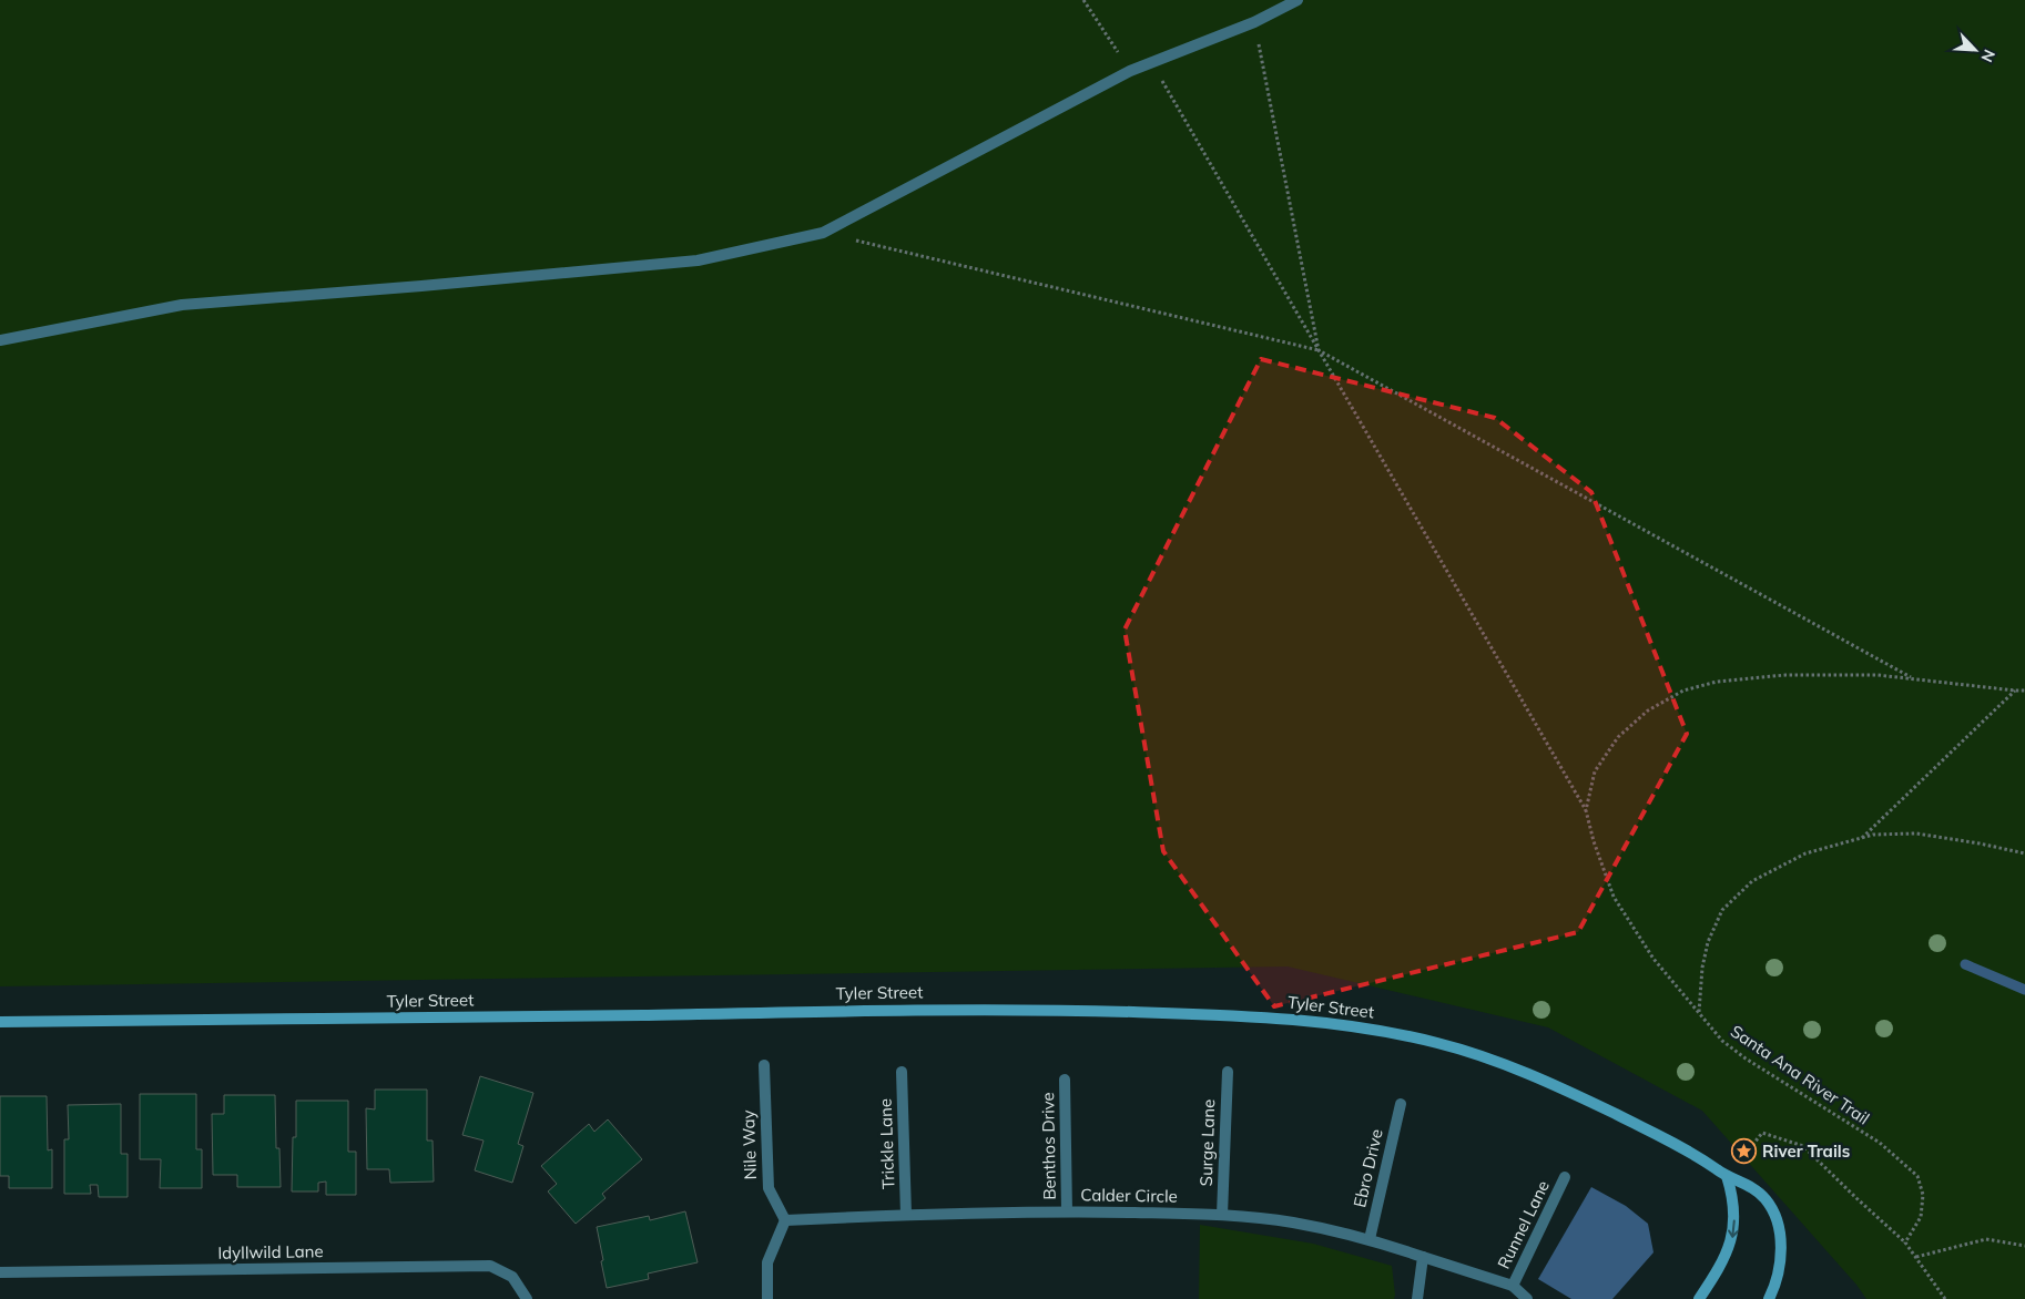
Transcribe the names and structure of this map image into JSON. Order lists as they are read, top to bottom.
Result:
{
  "streets": {
    "main road": ["Tyler Street"],
    "street": [
      "Surge Lane",
      "Trickle Lane",
      "Nile Way",
      "Benthos Drive",
      "Ebro Drive",
      "Calder Circle",
      "Runnel Lane",
      "Idyllwild Lane"
    ],
    "path": ["Santa Ana River Trail"]
  },
  "crossings": [
    ["Surge Lane", "Calder Circle"],
    ["Trickle Lane", "Calder Circle"],
    ["Nile Way", "Calder Circle"],
    ["Benthos Drive", "Calder Circle"],
    ["Ebro Drive", "Calder Circle"],
    ["Calder Circle", "Runnel Lane"]
  ],
  "places": {
    "place": ["River Trails"]
  },
  "north": "bottom right"
}
